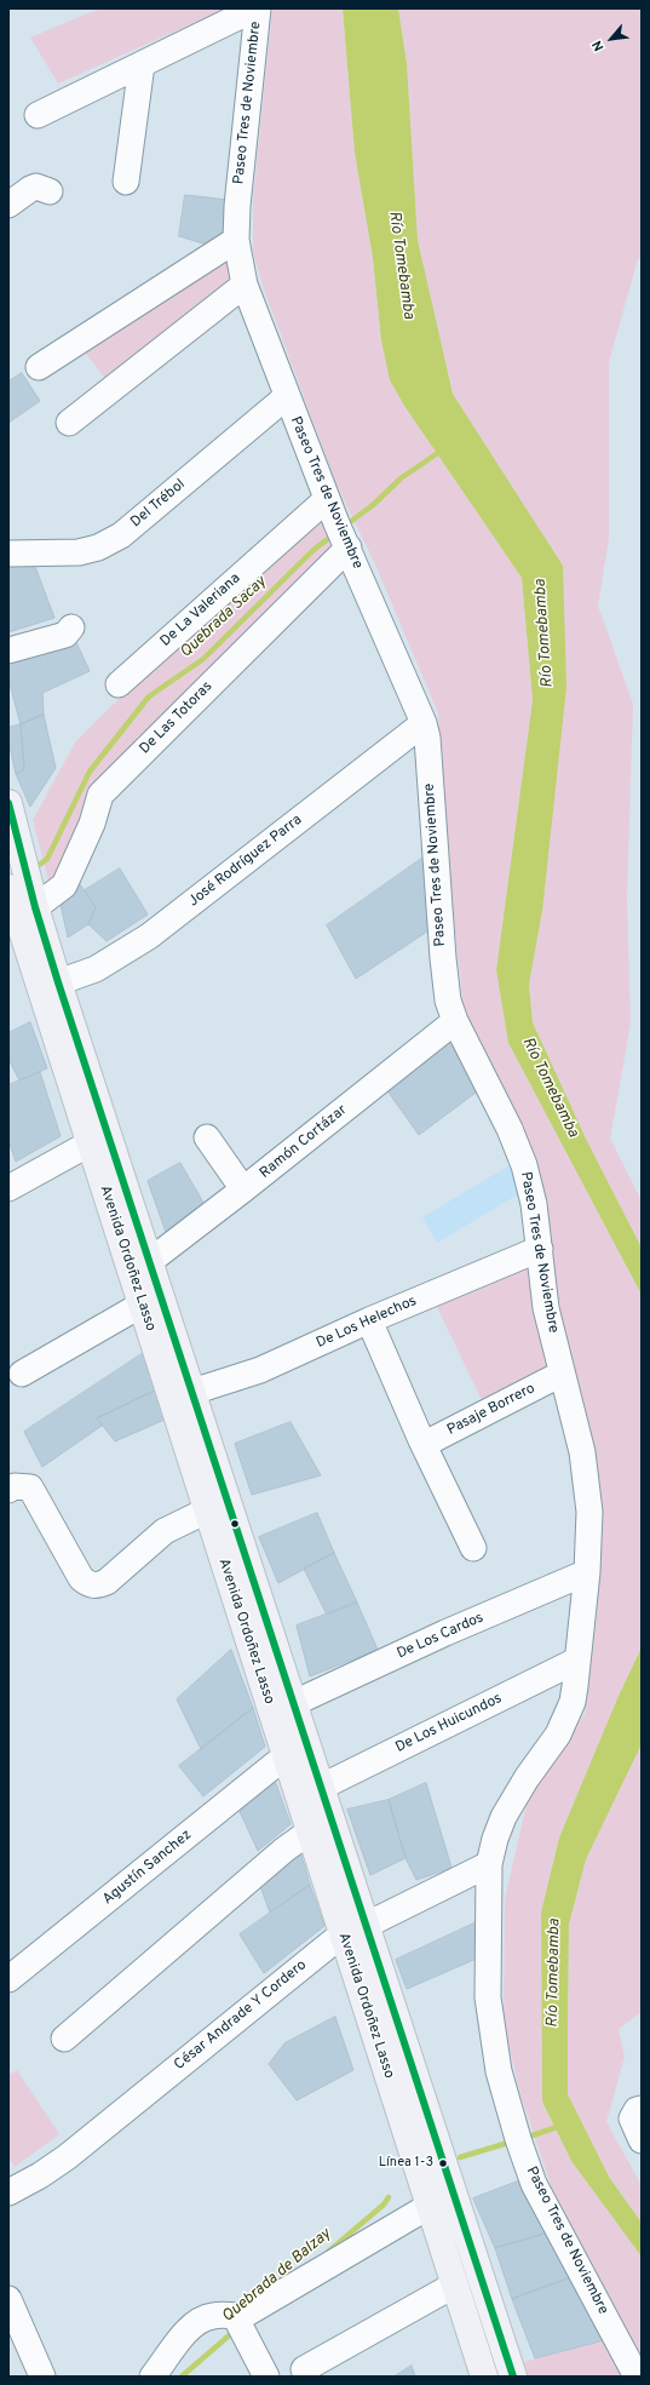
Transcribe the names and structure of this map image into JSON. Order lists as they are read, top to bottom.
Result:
{
  "streets": {
    "main road": ["Avenida Ordoñez Lasso"],
    "street": [
      "Paseo Tres de Noviembre",
      "Del Trébol",
      "De La Valeriana",
      "De Las Totoras",
      "José Rodríguez Parra",
      "Ramón Cortázar",
      "De Los Helechos",
      "Pasaje Borrero",
      "De Los Cardos",
      "De Los Huicundos",
      "Agustín Sanchez",
      "César Andrade Y Cordero"
    ]
  },
  "crossings": [
    ["Paseo Tres de Noviembre", "Del Trébol"],
    ["Paseo Tres de Noviembre", "De La Valeriana"],
    ["Paseo Tres de Noviembre", "De Las Totoras"],
    ["Paseo Tres de Noviembre", "José Rodríguez Parra"],
    ["Paseo Tres de Noviembre", "Ramón Cortázar"],
    ["Paseo Tres de Noviembre", "De Los Helechos"],
    ["Paseo Tres de Noviembre", "Pasaje Borrero"],
    ["Paseo Tres de Noviembre", "De Los Cardos"],
    ["Paseo Tres de Noviembre", "De Los Huicundos"],
    ["Paseo Tres de Noviembre", "César Andrade Y Cordero"],
    ["De Las Totoras", "Avenida Ordoñez Lasso"],
    ["José Rodríguez Parra", "Avenida Ordoñez Lasso"],
    ["Ramón Cortázar", "Avenida Ordoñez Lasso"],
    ["Avenida Ordoñez Lasso", "De Los Helechos"],
    ["Avenida Ordoñez Lasso", "De Los Cardos"],
    ["Avenida Ordoñez Lasso", "De Los Huicundos"],
    ["Avenida Ordoñez Lasso", "Agustín Sanchez"],
    ["Avenida Ordoñez Lasso", "César Andrade Y Cordero"]
  ],
  "water": ["Río Tomebamba", "Quebrada Sacay", "Quebrada de Balzay"],
  "places": ["Línea 1-3"],
  "north": "bottom left"
}
